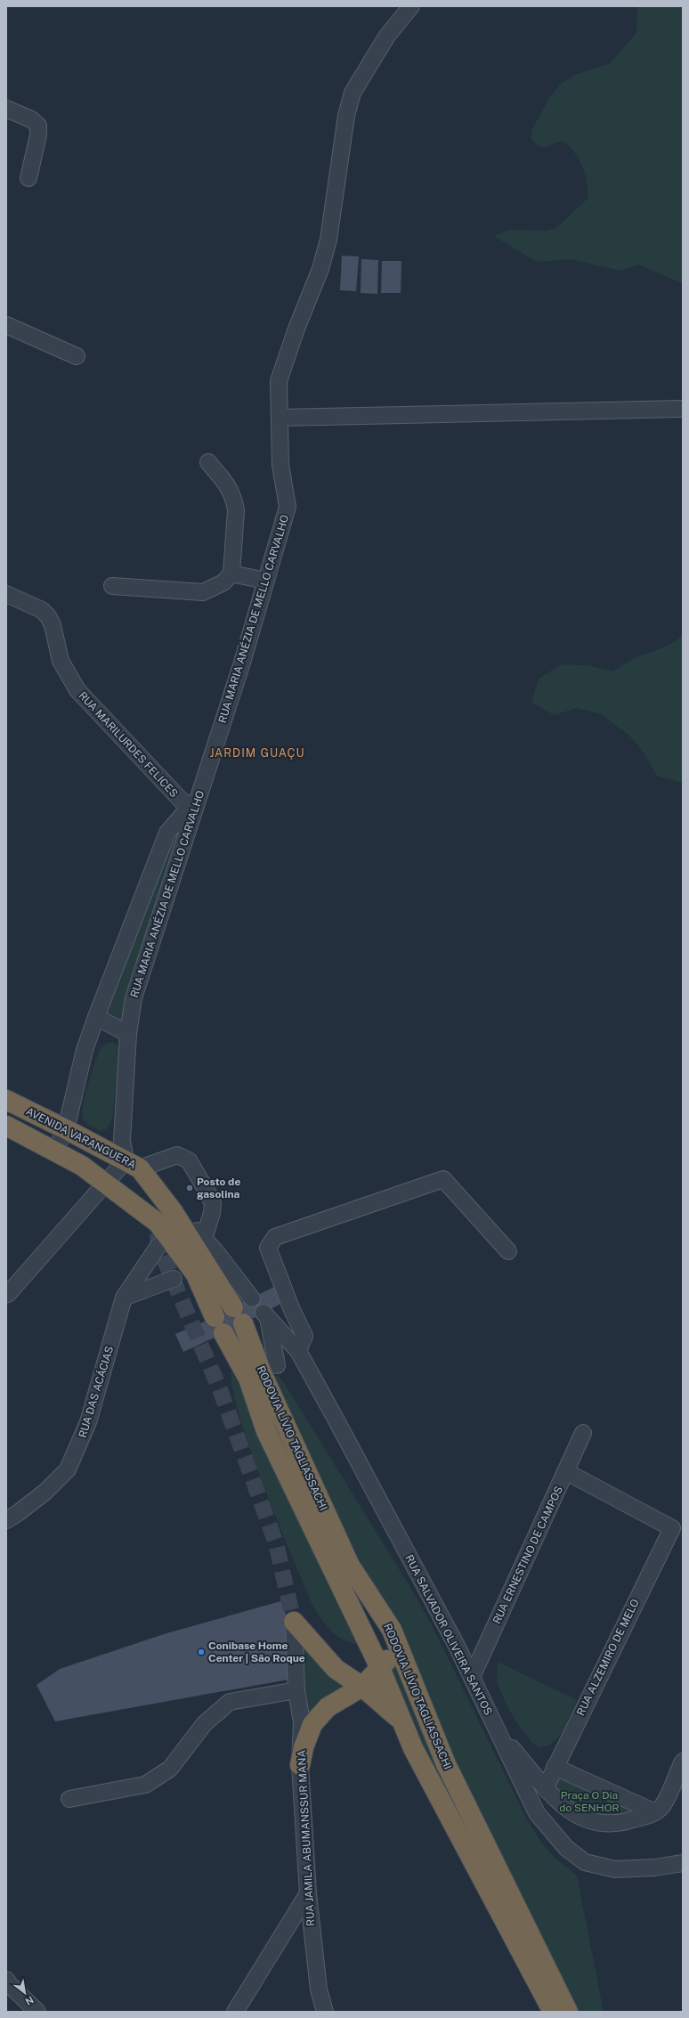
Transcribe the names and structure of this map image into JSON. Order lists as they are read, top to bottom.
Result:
{
  "streets": {
    "highway": ["AVENIDA VARANGUERA", "RODOVIA LÍVIO TAGLIASSACHI"],
    "street": [
      "RUA MARIA ANÉZIA DE MELLO CARVALHO",
      "RUA MARILURDES FELICES",
      "RUA DAS ACÁCIAS",
      "RUA ERNESTINO DE CAMPOS",
      "RUA SALVADOR OLIVEIRA SANTOS",
      "RUA ALZEMIRO DE MELO",
      "RUA JAMILA ABUMANSSUR MANA"
    ]
  },
  "crossings": [
    ["RUA MARIA ANÉZIA DE MELLO CARVALHO", "RUA MARILURDES FELICES"],
    ["RUA MARIA ANÉZIA DE MELLO CARVALHO", "AVENIDA VARANGUERA"],
    ["AVENIDA VARANGUERA", "RODOVIA LÍVIO TAGLIASSACHI"],
    ["RODOVIA LÍVIO TAGLIASSACHI", "RUA SALVADOR OLIVEIRA SANTOS"],
    ["RUA ERNESTINO DE CAMPOS", "RUA SALVADOR OLIVEIRA SANTOS"],
    ["RUA ERNESTINO DE CAMPOS", "RUA ALZEMIRO DE MELO"]
  ],
  "districts": ["JARDIM GUAÇU"],
  "parks": ["Praça O Dia do SENHOR"],
  "places": ["Posto de gasolina", "Conibase Home Center | São Roque"],
  "north": "bottom right"
}
